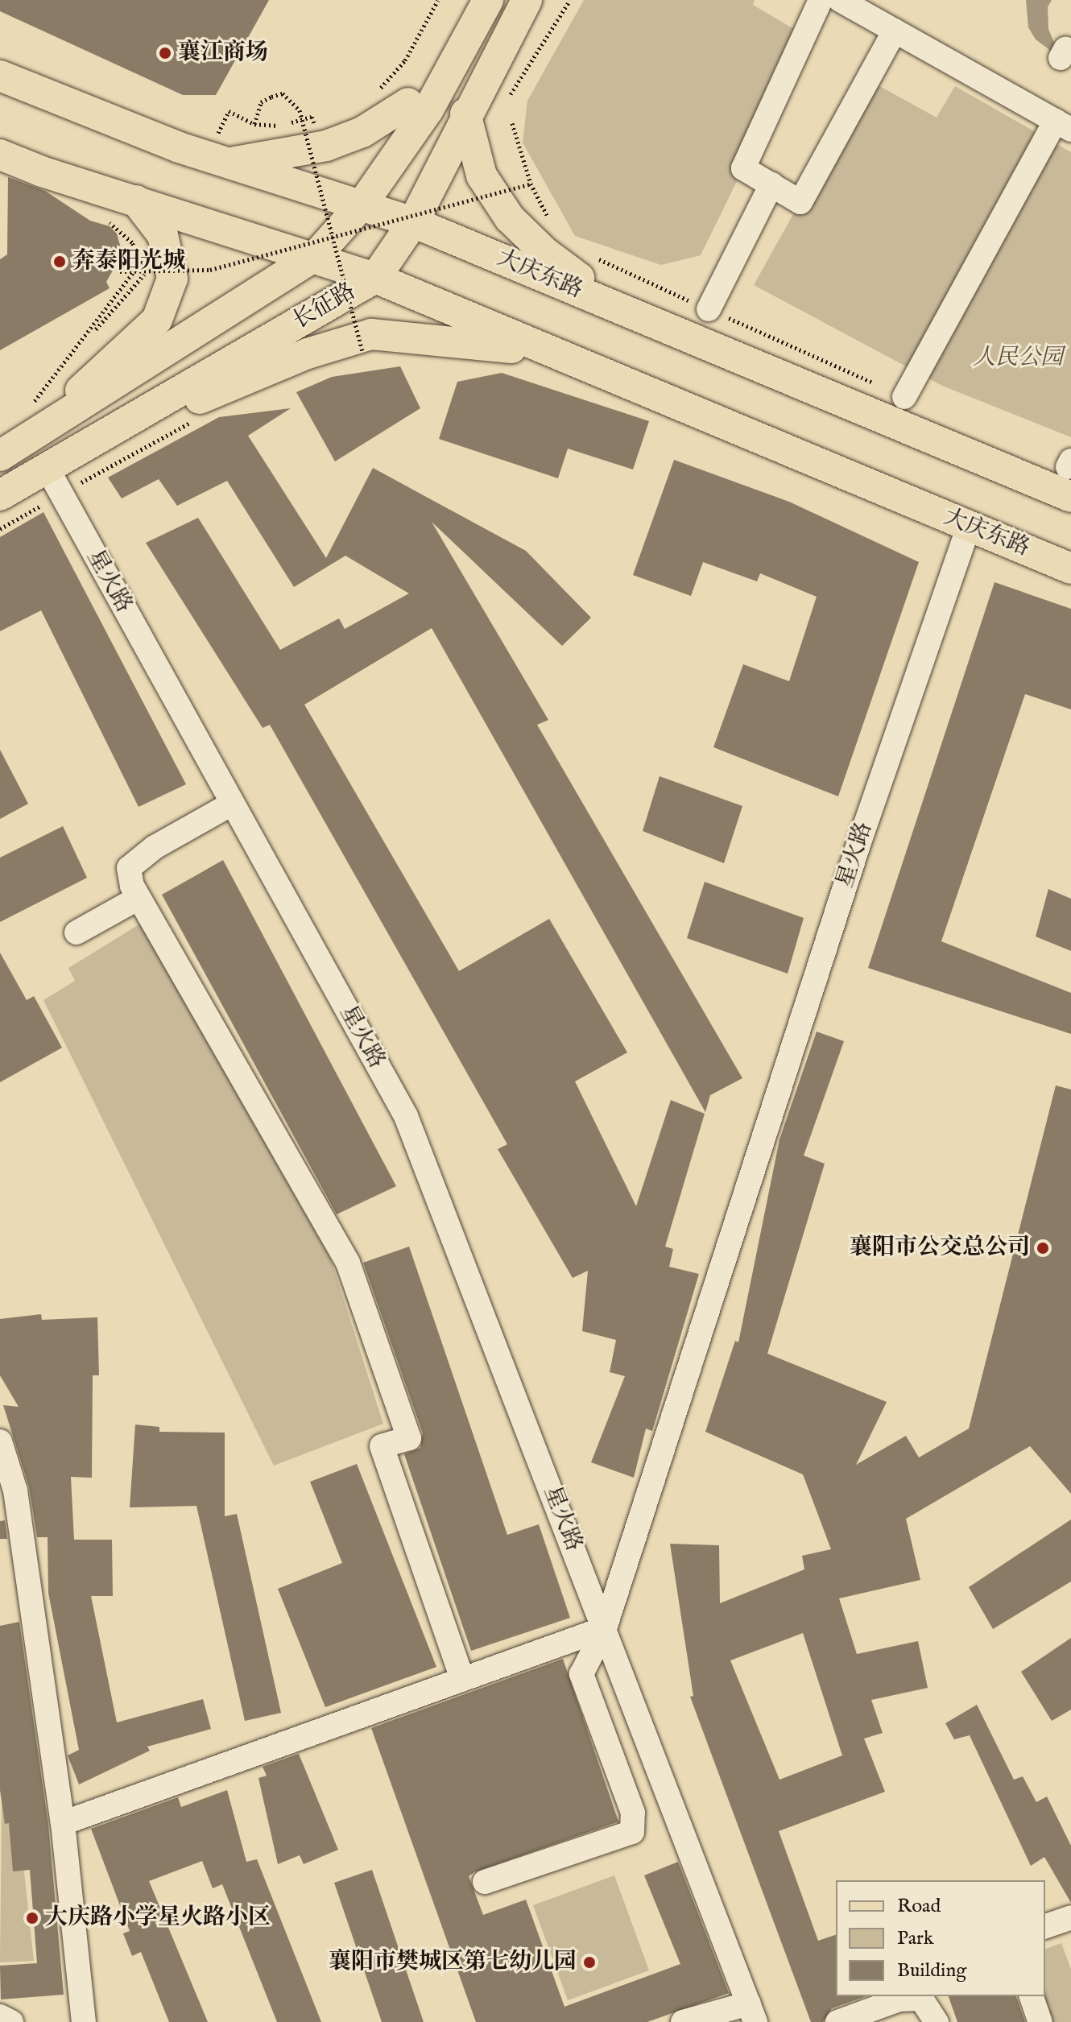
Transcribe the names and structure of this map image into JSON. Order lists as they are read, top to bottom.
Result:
{
  "streets": {
    "main road": ["大庆东路", "长征路"],
    "street": ["星火路"]
  },
  "crossings": [
    ["大庆东路", "长征路"],
    ["大庆东路", "星火路"]
  ],
  "parks": ["人民公园"],
  "places": [
    "襄江商场",
    "奔泰阳光城",
    "襄阳市公交总公司",
    "大庆路小学星火路小区",
    "襄阳市樊城区第七幼儿园"
  ],
  "legend": ["Road", "Park", "Building"]
}
